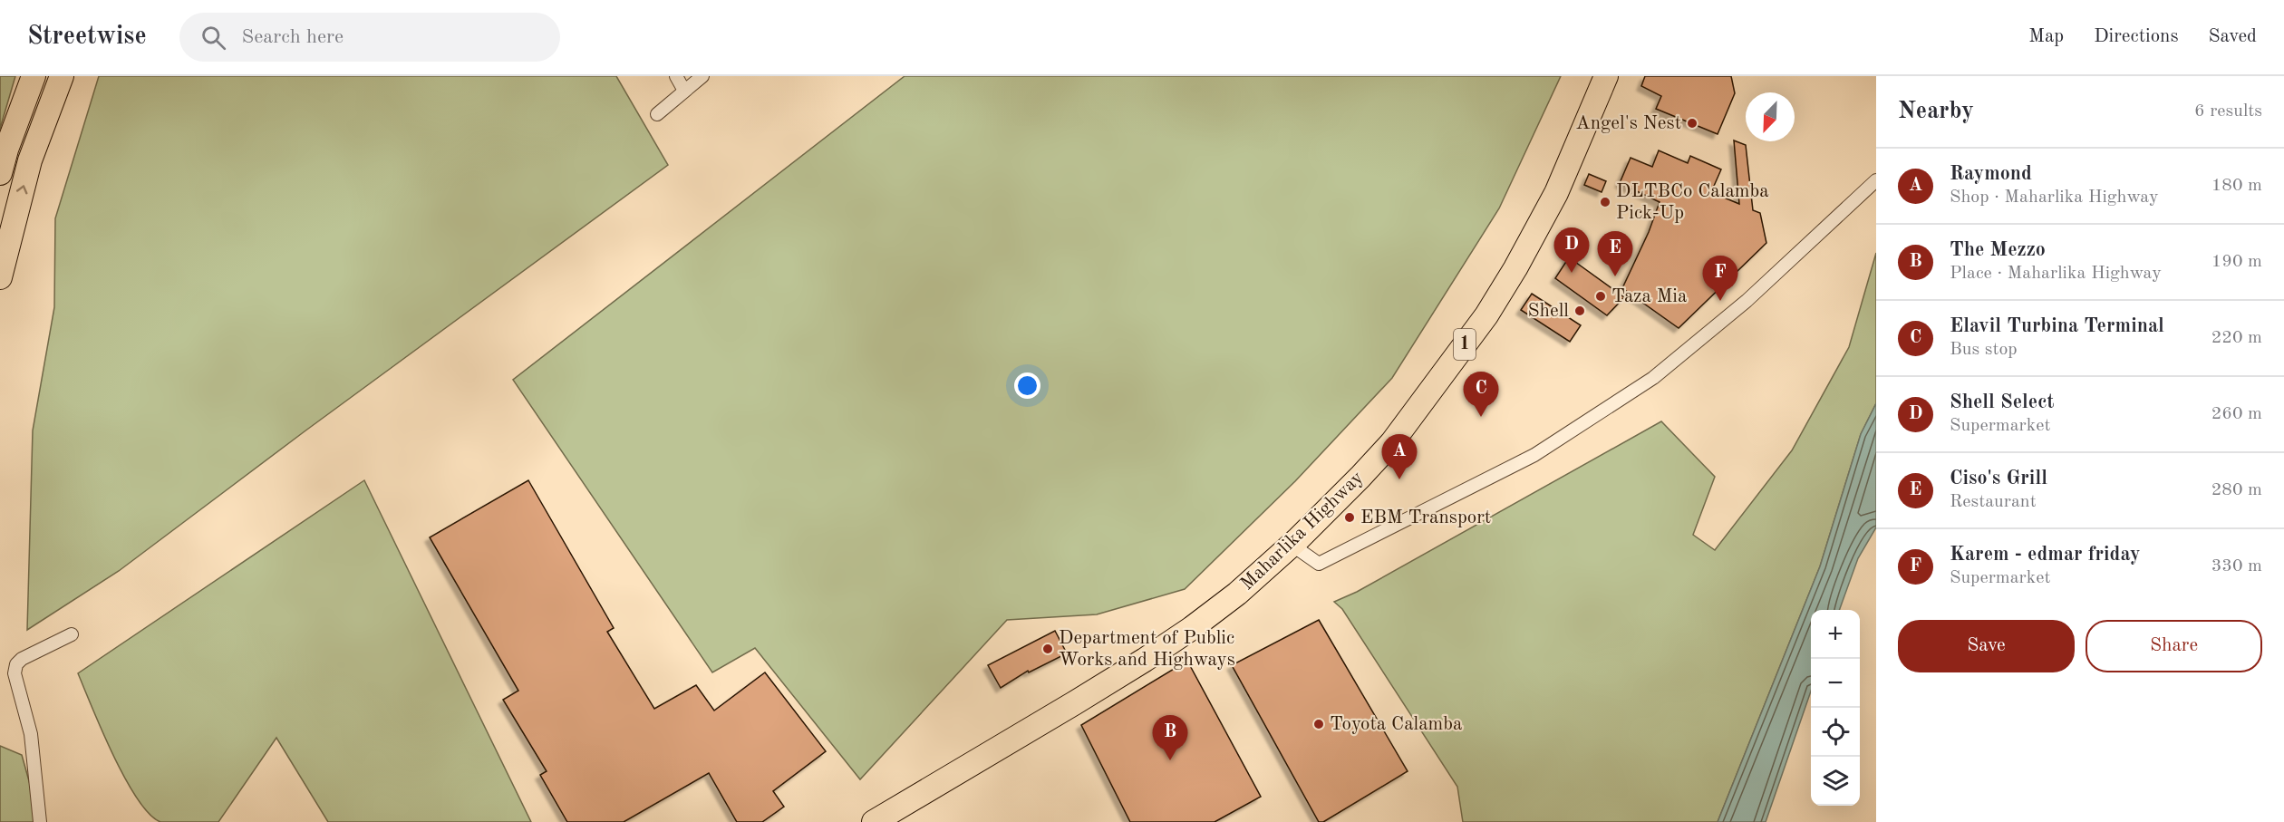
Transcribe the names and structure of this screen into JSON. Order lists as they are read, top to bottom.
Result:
{
  "streets": {
    "highway": ["1", "Maharlika Highway"]
  },
  "places": [
    "Angel's Nest",
    "DLTBCo Calamba Pick-Up",
    "Taza Mia",
    "Shell",
    "EBM Transport",
    "Department of Public Works and Highways",
    "Toyota Calamba"
  ],
  "north": "bottom left",
  "page": {
    "header": "Streetwise",
    "search": "Search here",
    "nav": ["Map", "Directions", "Saved"],
    "heading": ["Nearby", "6 results"],
    "list": [
      {
        "mark": "A",
        "name": "Raymond",
        "note": "Shop · Maharlika Highway",
        "value": "180 m"
      },
      {
        "mark": "B",
        "name": "The Mezzo",
        "note": "Place · Maharlika Highway",
        "value": "190 m"
      },
      {
        "mark": "C",
        "name": "Elavil Turbina Terminal",
        "note": "Bus stop",
        "value": "220 m"
      },
      {
        "mark": "D",
        "name": "Shell Select",
        "note": "Supermarket",
        "value": "260 m"
      },
      {
        "mark": "E",
        "name": "Ciso's Grill",
        "note": "Restaurant",
        "value": "280 m"
      },
      {
        "mark": "F",
        "name": "Karem - edmar friday",
        "note": "Supermarket",
        "value": "330 m"
      }
    ],
    "pins": [
      "D",
      "E",
      "F",
      "C",
      "A",
      "B"
    ],
    "buttons": ["Save", "Share"],
    "map_buttons": ["+", "−"]
  }
}
